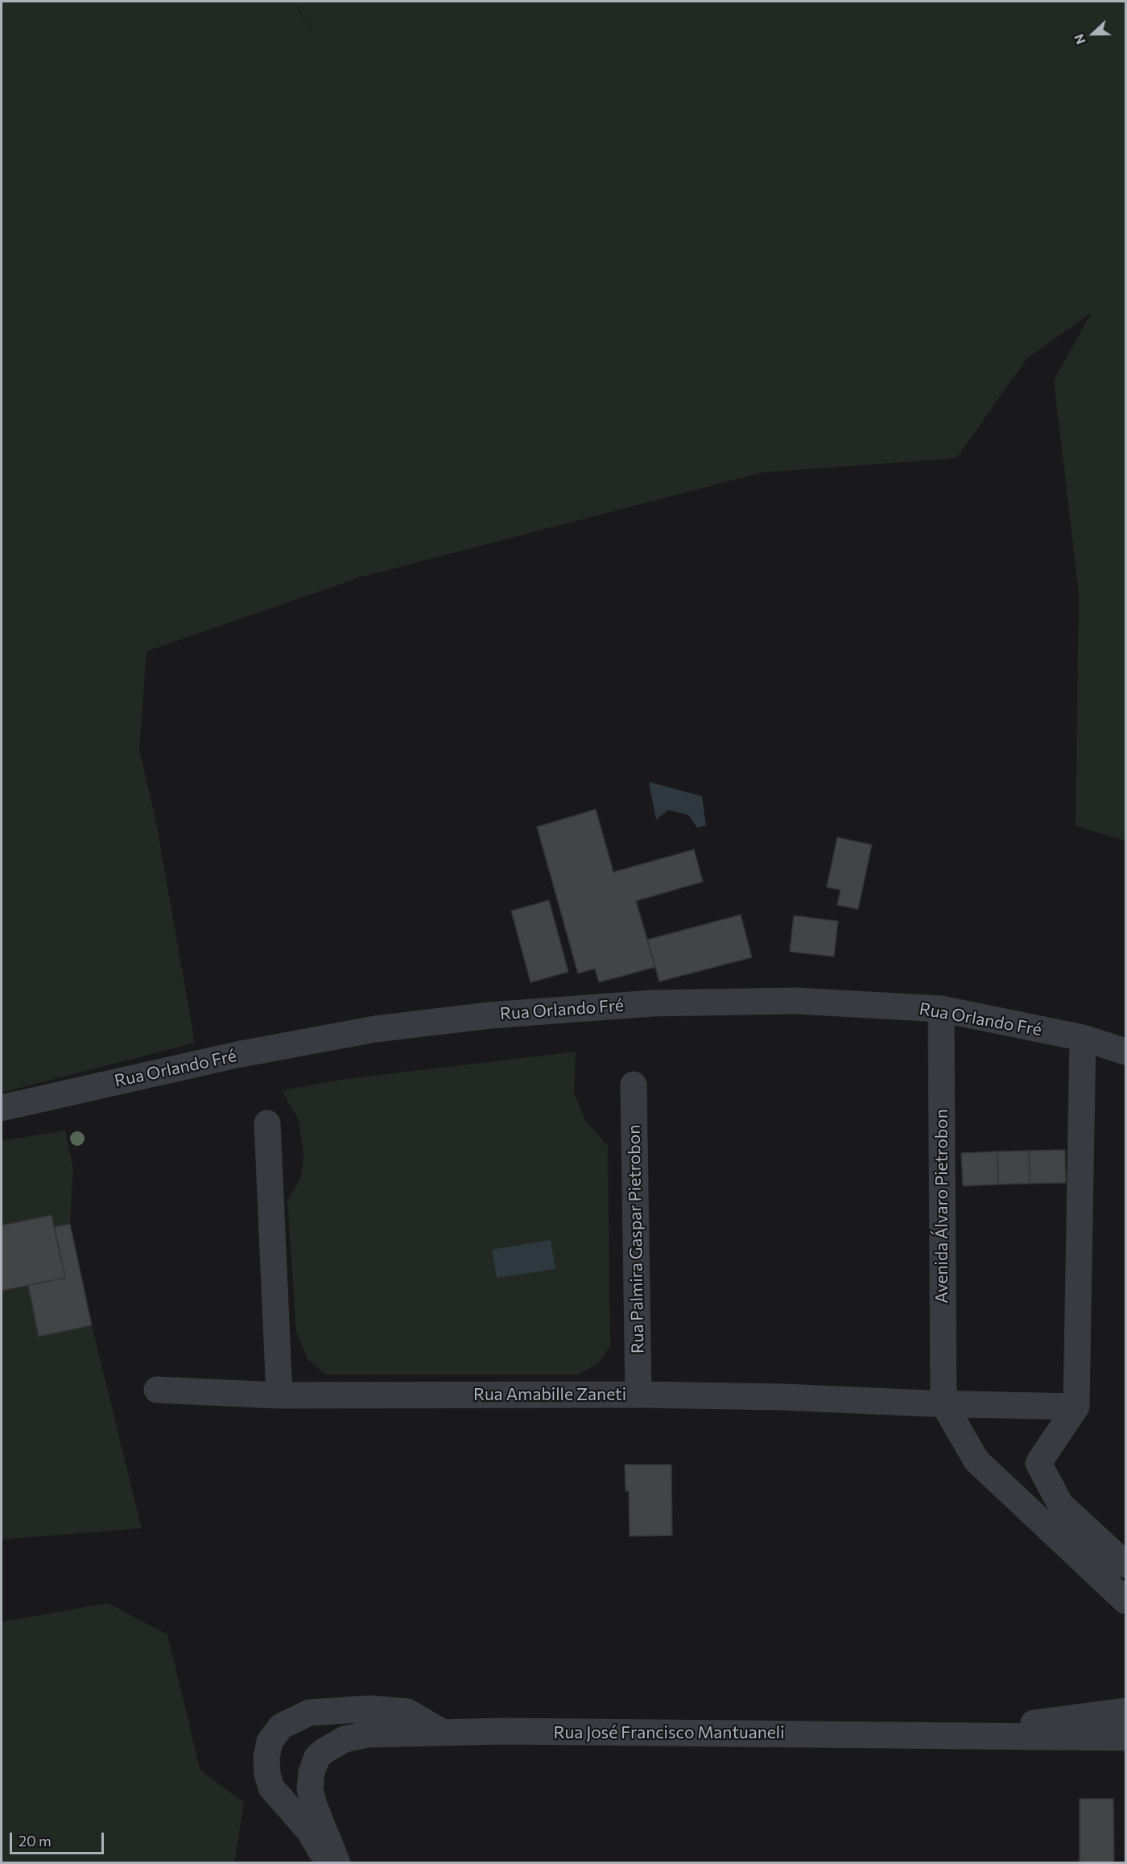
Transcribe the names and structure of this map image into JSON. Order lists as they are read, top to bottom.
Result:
{
  "streets": {
    "street": [
      "Rua Orlando Fré",
      "Avenida Álvaro Pietrobon",
      "Rua Palmira Gaspar Pietrobon",
      "Rua Amabille Zaneti",
      "Rua José Francisco Mantuaneli"
    ]
  },
  "crossings": [
    ["Rua Orlando Fré", "Avenida Álvaro Pietrobon"],
    ["Avenida Álvaro Pietrobon", "Rua Amabille Zaneti"],
    ["Rua Palmira Gaspar Pietrobon", "Rua Amabille Zaneti"]
  ],
  "scale_bar": "20 m",
  "north": "left"
}
